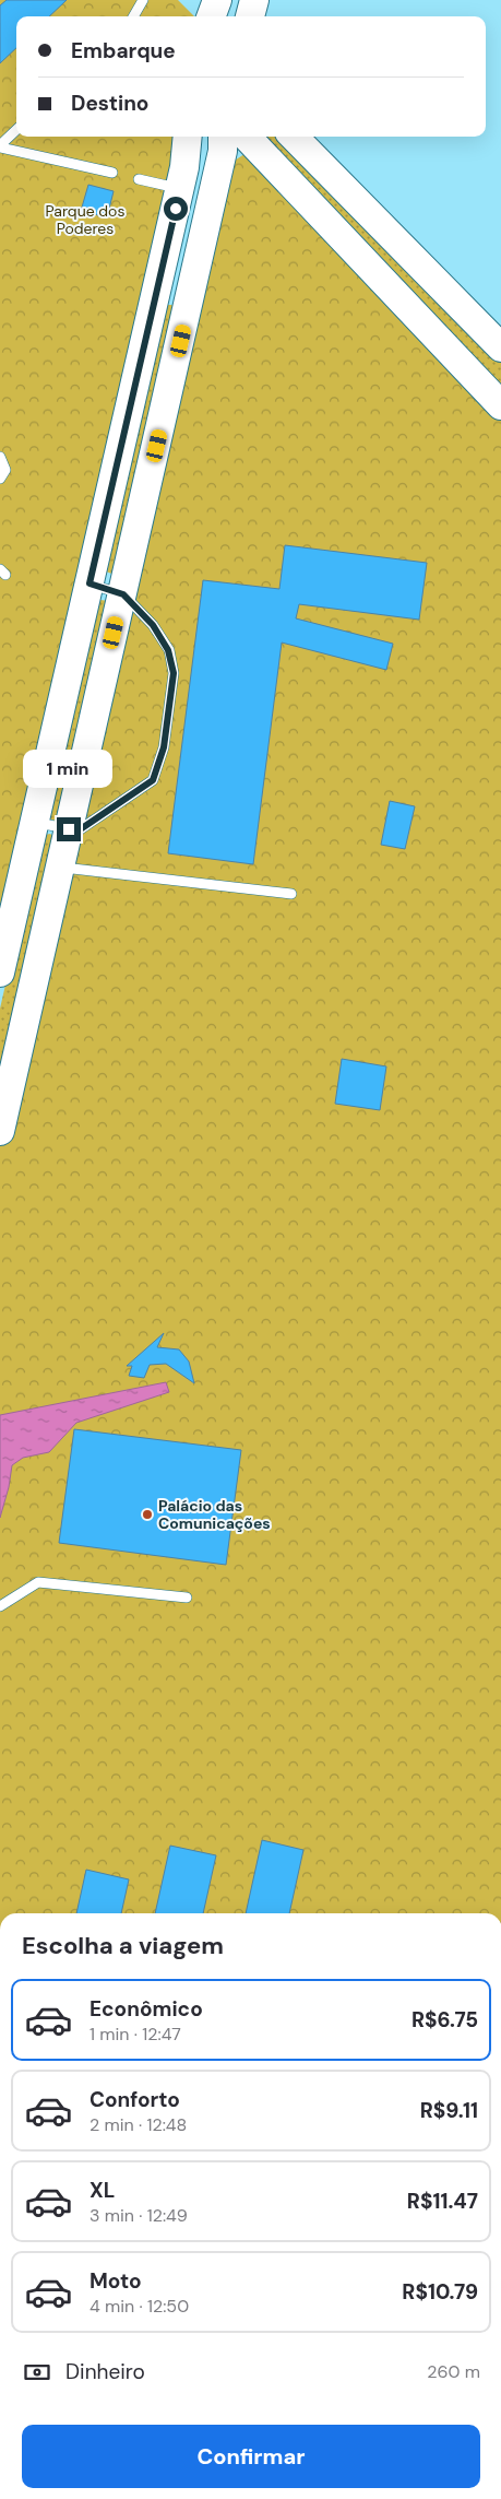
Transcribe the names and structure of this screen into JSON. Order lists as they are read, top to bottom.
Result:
{
  "parks": ["Parque dos Poderes"],
  "places": ["Palácio das Comunicações"],
  "page": {
    "banner": ["Embarque", "Destino"],
    "bubble": "1 min",
    "heading": "Escolha a viagem",
    "list": [
      {
        "name": "Econômico",
        "note": "1 min · 12:47",
        "value": "R$6.75"
      },
      {
        "name": "Conforto",
        "note": "2 min · 12:48",
        "value": "R$9.11"
      },
      {
        "name": "XL",
        "note": "3 min · 12:49",
        "value": "R$11.47"
      },
      {
        "name": "Moto",
        "note": "4 min · 12:50",
        "value": "R$10.79"
      }
    ],
    "pay": ["Dinheiro", "260 m"],
    "buttons": "Confirmar"
  }
}
